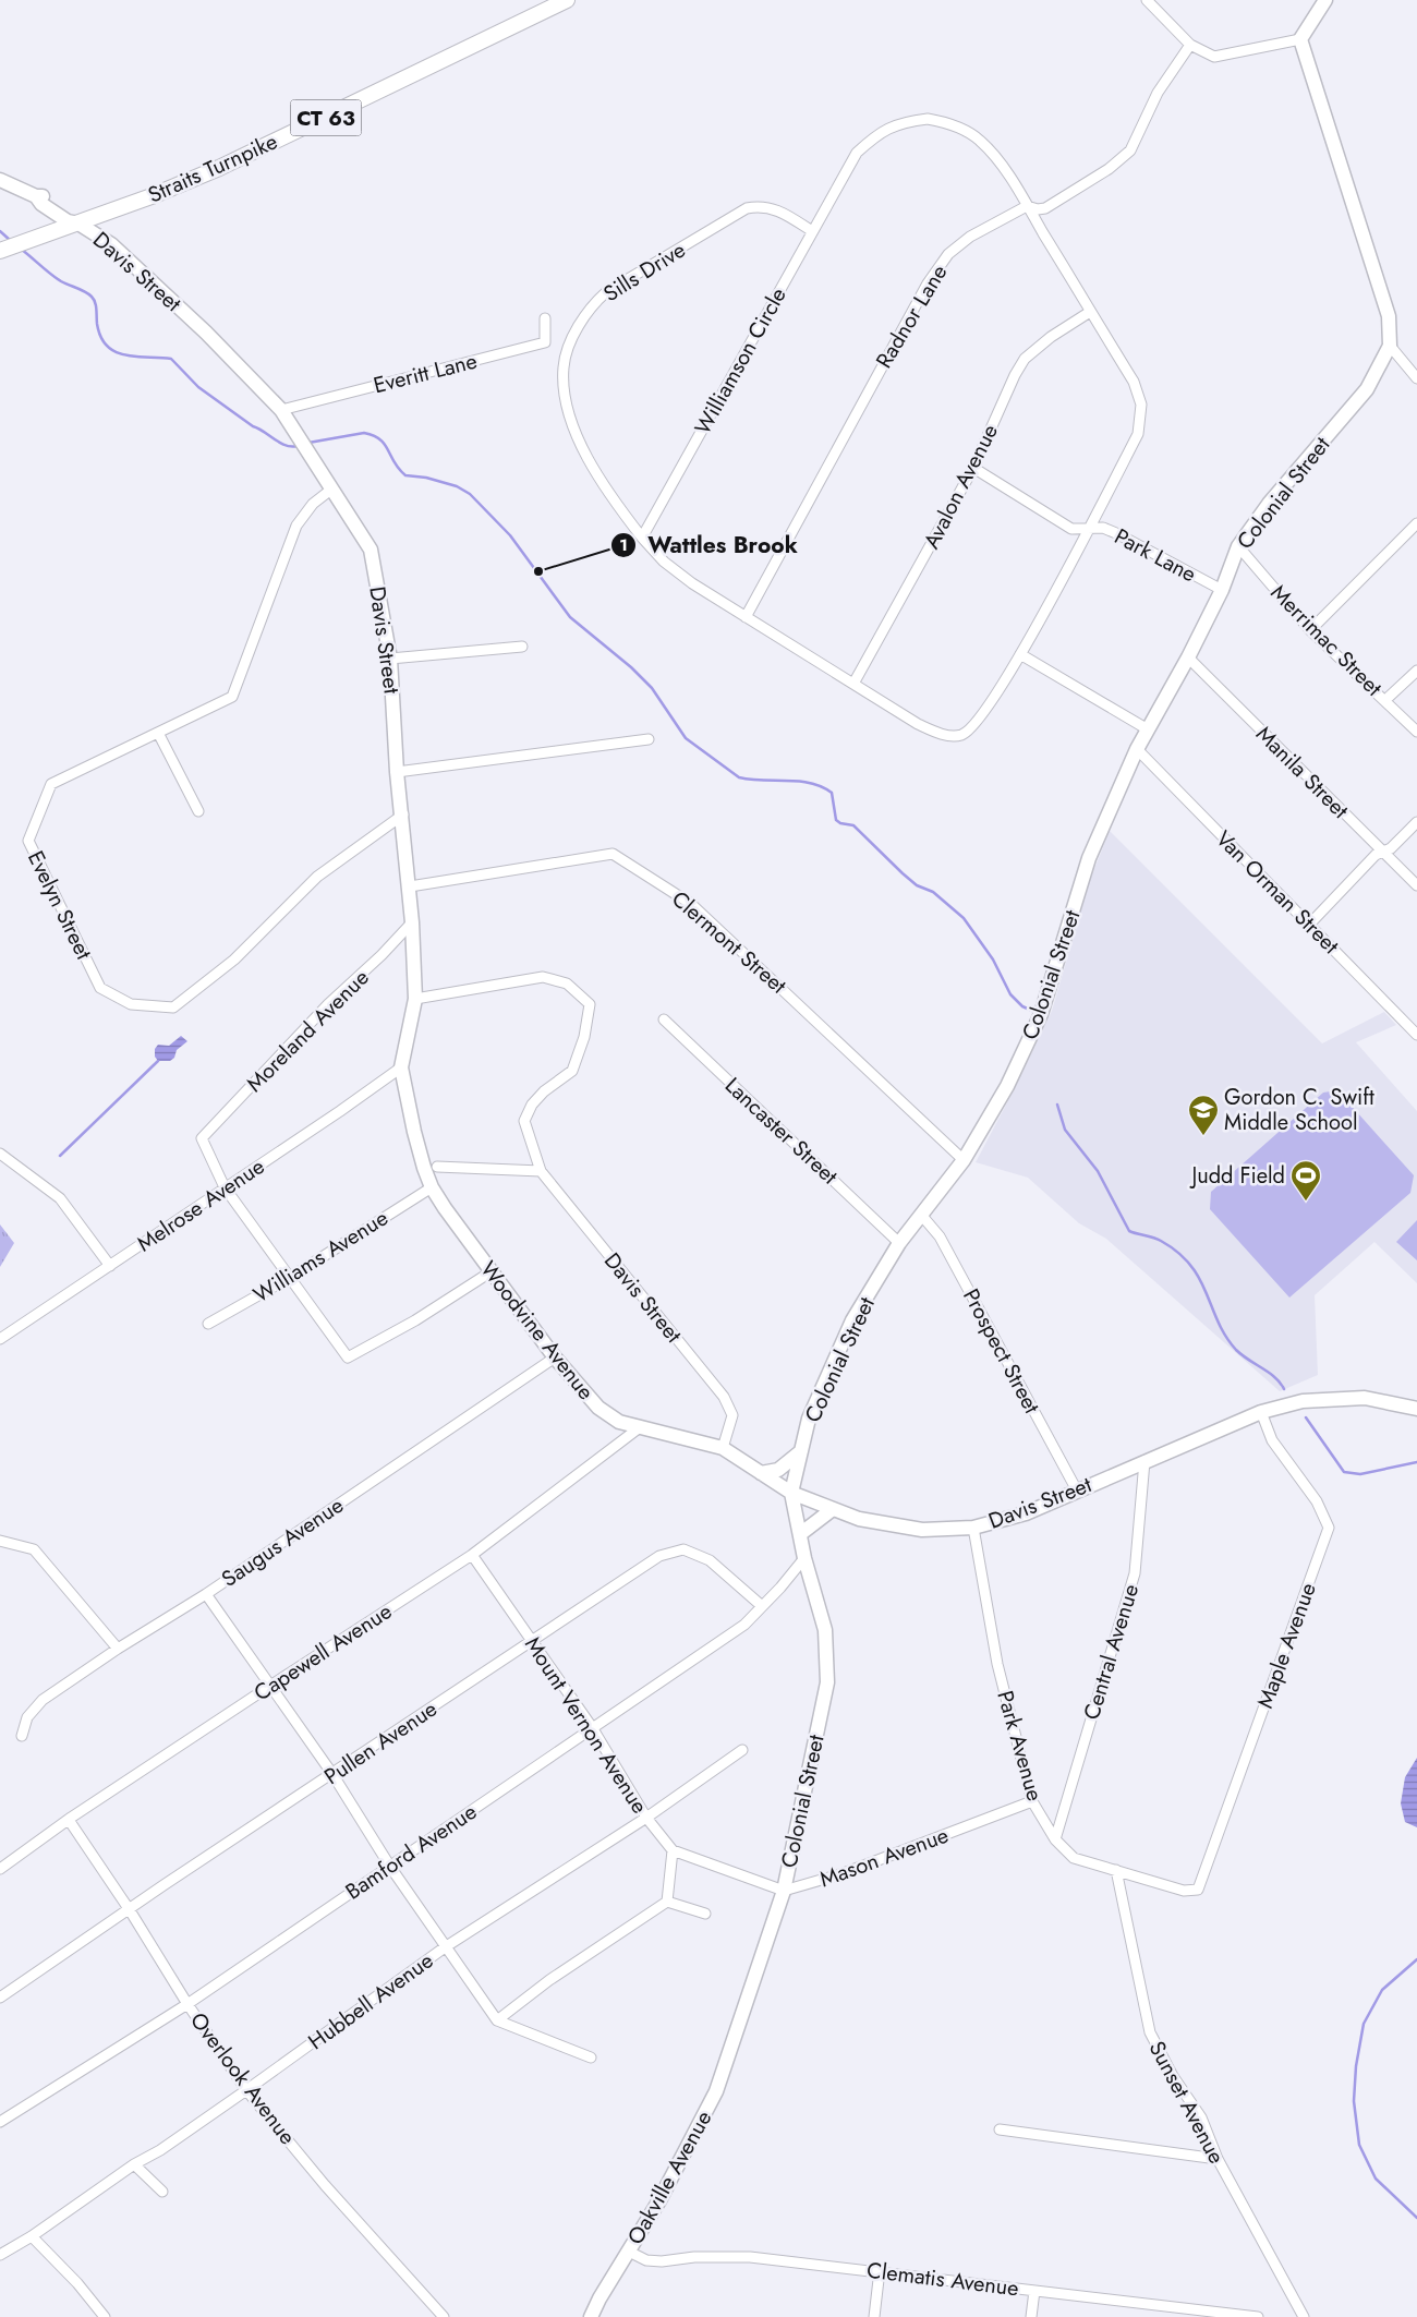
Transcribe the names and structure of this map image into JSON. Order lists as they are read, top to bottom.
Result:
{
  "streets": {
    "main road": ["CT 63", "Straits Turnpike"],
    "street": [
      "Davis Street",
      "Sills Drive",
      "Radnor Lane",
      "Williamson Circle",
      "Everitt Lane",
      "Avalon Avenue",
      "Colonial Street",
      "Park Lane",
      "Merrimac Street",
      "Manila Street",
      "Van Orman Street",
      "Evelyn Street",
      "Clermont Street",
      "Moreland Avenue",
      "Lancaster Street",
      "Melrose Avenue",
      "Williams Avenue",
      "Woodvine Avenue",
      "Prospect Street",
      "Saugus Avenue",
      "Maple Avenue",
      "Capewell Avenue",
      "Central Avenue",
      "Mount Vernon Avenue",
      "Pullen Avenue",
      "Park Avenue",
      "Bamford Avenue",
      "Mason Avenue",
      "Hubbell Avenue",
      "Overlook Avenue",
      "Sunset Avenue",
      "Oakville Avenue",
      "Clematis Avenue"
    ]
  },
  "crossings": [
    ["Straits Turnpike", "Davis Street"],
    ["Davis Street", "Everitt Lane"],
    ["Davis Street", "Colonial Street"],
    ["Davis Street", "Evelyn Street"],
    ["Davis Street", "Clermont Street"],
    ["Davis Street", "Moreland Avenue"],
    ["Davis Street", "Melrose Avenue"],
    ["Davis Street", "Woodvine Avenue"],
    ["Davis Street", "Prospect Street"],
    ["Davis Street", "Maple Avenue"],
    ["Davis Street", "Central Avenue"],
    ["Davis Street", "Park Avenue"],
    ["Sills Drive", "Williamson Circle"],
    ["Radnor Lane", "Williamson Circle"],
    ["Williamson Circle", "Avalon Avenue"],
    ["Williamson Circle", "Park Lane"],
    ["Avalon Avenue", "Park Lane"],
    ["Colonial Street", "Park Lane"],
    ["Colonial Street", "Merrimac Street"],
    ["Colonial Street", "Manila Street"],
    ["Colonial Street", "Van Orman Street"],
    ["Colonial Street", "Clermont Street"],
    ["Colonial Street", "Lancaster Street"],
    ["Colonial Street", "Prospect Street"],
    ["Colonial Street", "Bamford Avenue"],
    ["Colonial Street", "Mason Avenue"],
    ["Colonial Street", "Oakville Avenue"],
    ["Moreland Avenue", "Melrose Avenue"],
    ["Williams Avenue", "Woodvine Avenue"],
    ["Woodvine Avenue", "Saugus Avenue"],
    ["Woodvine Avenue", "Capewell Avenue"],
    ["Maple Avenue", "Park Avenue"],
    ["Capewell Avenue", "Mount Vernon Avenue"],
    ["Capewell Avenue", "Overlook Avenue"],
    ["Central Avenue", "Park Avenue"],
    ["Mount Vernon Avenue", "Pullen Avenue"],
    ["Mount Vernon Avenue", "Bamford Avenue"],
    ["Mount Vernon Avenue", "Hubbell Avenue"],
    ["Pullen Avenue", "Bamford Avenue"],
    ["Pullen Avenue", "Overlook Avenue"],
    ["Park Avenue", "Mason Avenue"],
    ["Park Avenue", "Sunset Avenue"],
    ["Bamford Avenue", "Overlook Avenue"],
    ["Hubbell Avenue", "Overlook Avenue"],
    ["Oakville Avenue", "Clematis Avenue"]
  ],
  "places": {
    "other": ["Wattles Brook"],
    "school or university": ["Gordon C. Swift Middle School"],
    "sports": ["Judd Field"]
  }
}
